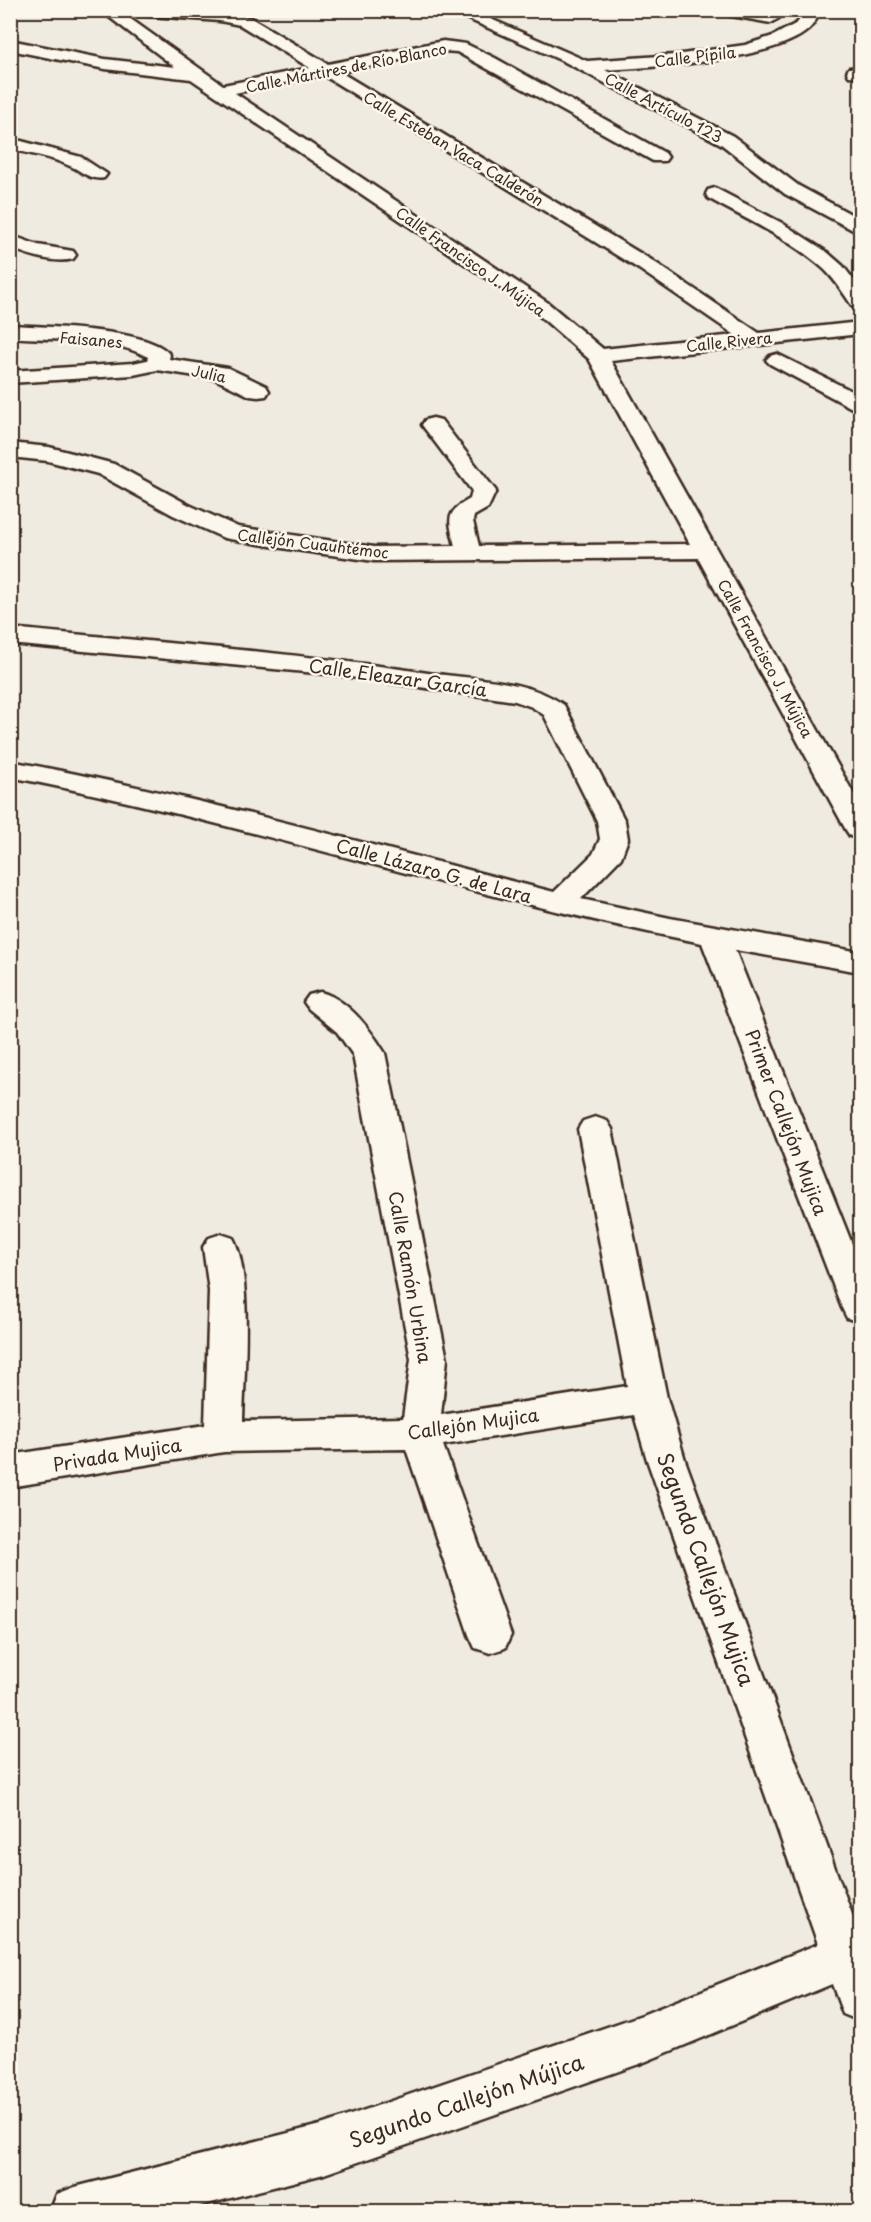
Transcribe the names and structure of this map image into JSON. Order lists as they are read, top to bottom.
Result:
{
  "streets": {
    "street": [
      "Calle Pípila",
      "Calle Mártires de Río Blanco",
      "Calle Artículo 123",
      "Calle Esteban Vaca Calderón",
      "Calle Francisco J. Mújica",
      "Faisanes",
      "Calle Rivera",
      "Julia",
      "Callejón Cuauhtémoc",
      "Calle Eleazar García",
      "Calle Lázaro G. de Lara",
      "Primer Callejón Mujica",
      "Calle Ramón Urbina",
      "Callejón Mujica",
      "Privada Mujica",
      "Segundo Callejón Mujica",
      "Segundo Callejón Mújica"
    ]
  },
  "crossings": [
    ["Calle Pípila", "Calle Artículo 123"],
    ["Calle Mártires de Río Blanco", "Calle Esteban Vaca Calderón"],
    ["Calle Mártires de Río Blanco", "Calle Francisco J. Mújica"],
    ["Calle Esteban Vaca Calderón", "Calle Rivera"],
    ["Calle Francisco J. Mújica", "Calle Rivera"],
    ["Calle Francisco J. Mújica", "Callejón Cuauhtémoc"],
    ["Faisanes", "Julia"],
    ["Calle Eleazar García", "Calle Lázaro G. de Lara"],
    ["Calle Lázaro G. de Lara", "Primer Callejón Mujica"],
    ["Calle Ramón Urbina", "Callejón Mujica"],
    ["Callejón Mujica", "Privada Mujica"],
    ["Callejón Mujica", "Segundo Callejón Mujica"],
    ["Segundo Callejón Mujica", "Segundo Callejón Mújica"]
  ]
}
